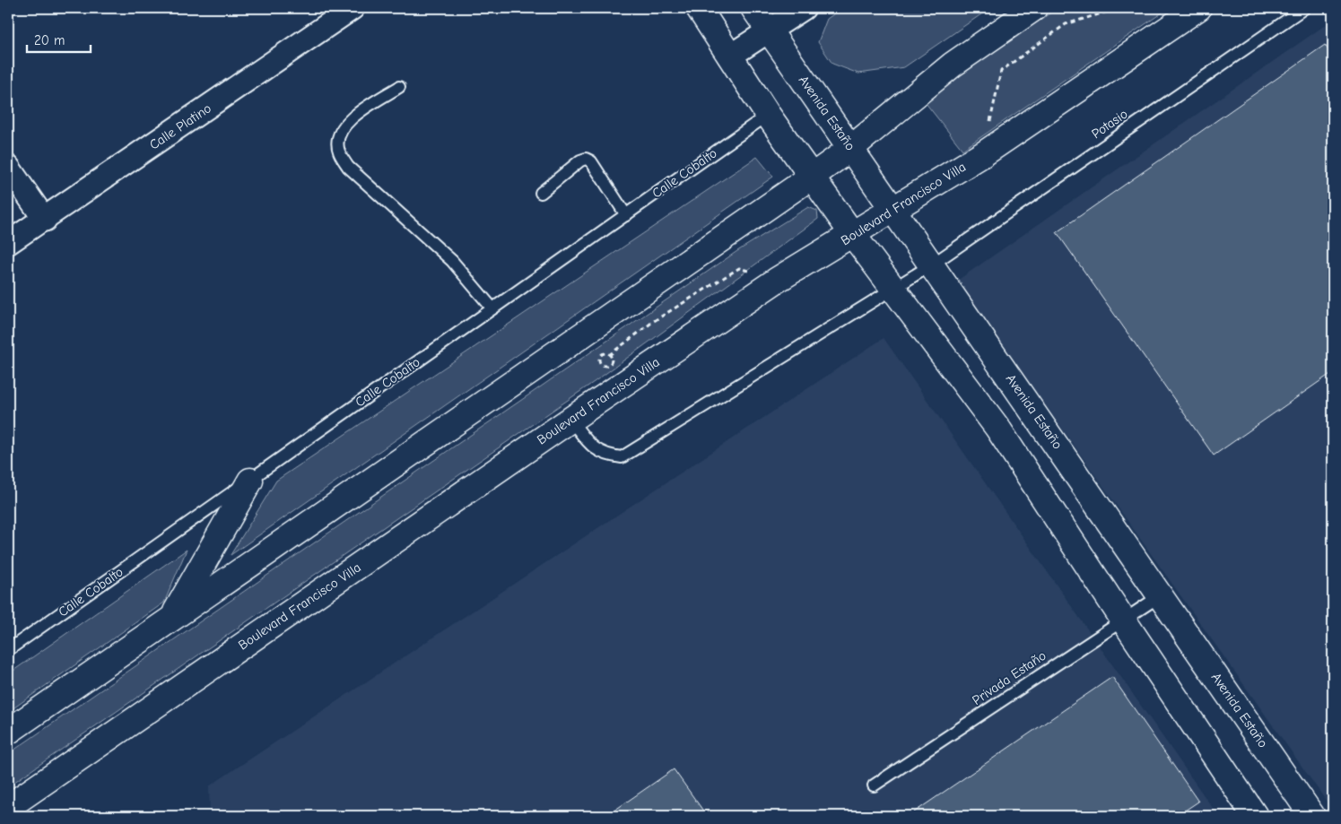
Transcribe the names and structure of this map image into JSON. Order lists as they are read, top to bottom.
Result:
{
  "streets": {
    "main road": ["Avenida Estaño", "Boulevard Francisco Villa"],
    "street": ["Calle Platino"],
    "lane": ["Potasio", "Calle Cobalto", "Privada Estaño"]
  },
  "crossings": [
    ["Avenida Estaño", "Potasio"],
    ["Avenida Estaño", "Boulevard Francisco Villa"],
    ["Avenida Estaño", "Privada Estaño"],
    ["Potasio", "Boulevard Francisco Villa"]
  ],
  "scale_bar": "20 m"
}
